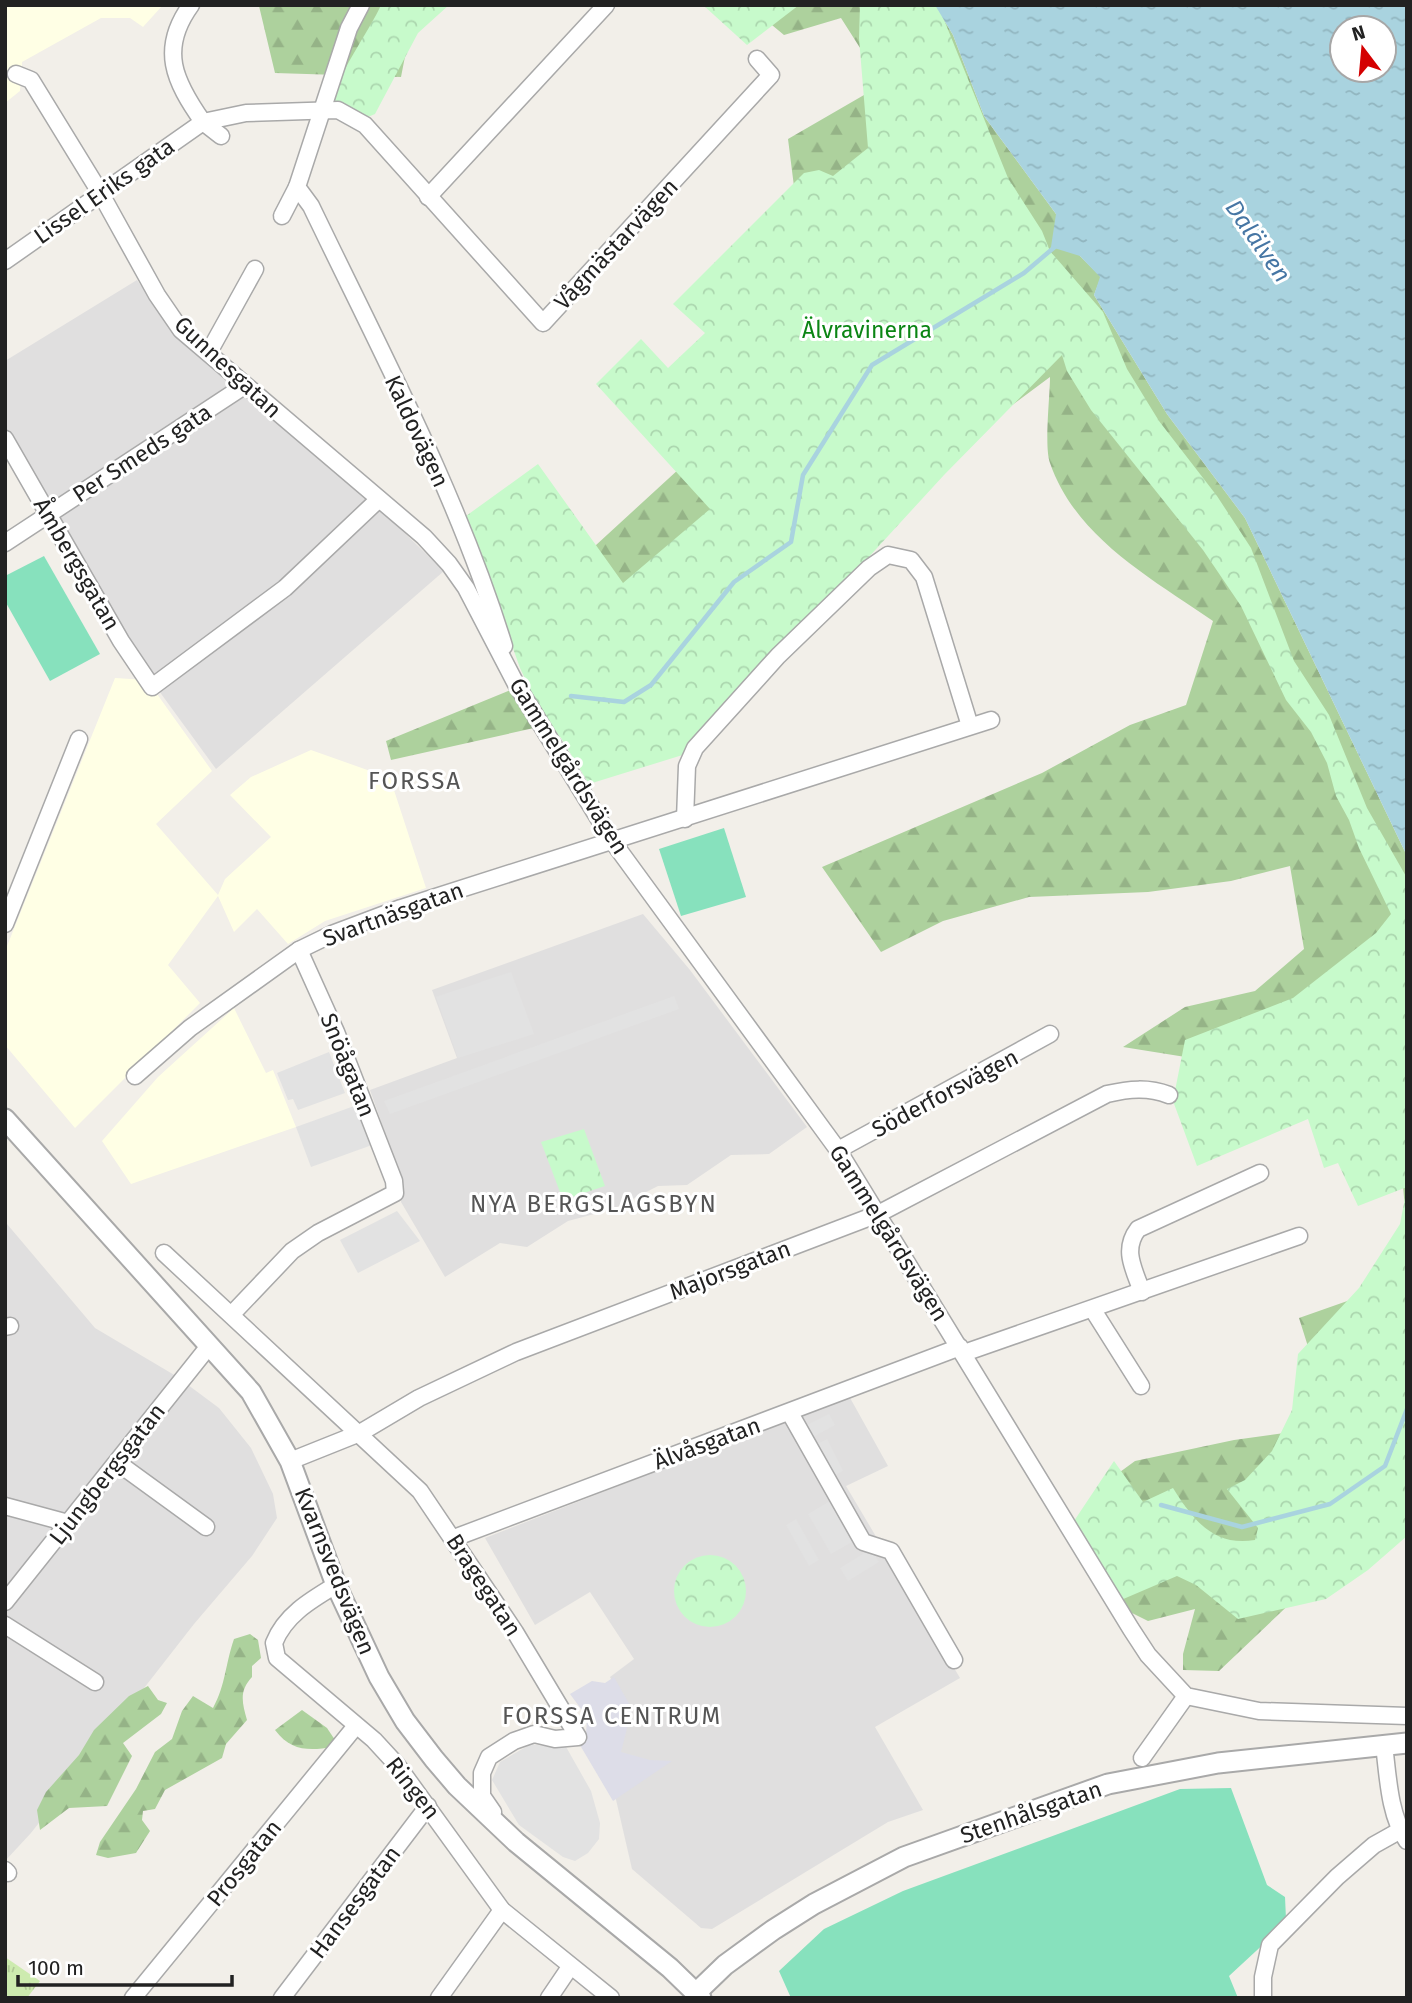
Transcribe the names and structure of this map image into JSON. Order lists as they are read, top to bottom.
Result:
{
  "streets": {
    "street": [
      "Lissel Eriks gata",
      "Vågmästarvägen",
      "Gunnesgatan",
      "Kaldovägen",
      "Per Smeds gata",
      "Åmbergsgatan",
      "Gammelgårdsvägen",
      "Svartnäsgatan",
      "Snöågatan",
      "Söderforsvägen",
      "Majorsgatan",
      "Älvåsgatan",
      "Ljungbergsgatan",
      "Kvarnsvedsvägen",
      "Bragegatan",
      "Ringen",
      "Stenhålsgatan",
      "Prosgatan",
      "Hansesgatan"
    ]
  },
  "crossings": [
    ["Lissel Eriks gata", "Vågmästarvägen"],
    ["Lissel Eriks gata", "Gunnesgatan"],
    ["Gunnesgatan", "Per Smeds gata"],
    ["Gunnesgatan", "Åmbergsgatan"],
    ["Gunnesgatan", "Gammelgårdsvägen"],
    ["Kaldovägen", "Gammelgårdsvägen"],
    ["Per Smeds gata", "Åmbergsgatan"],
    ["Gammelgårdsvägen", "Svartnäsgatan"],
    ["Gammelgårdsvägen", "Söderforsvägen"],
    ["Gammelgårdsvägen", "Majorsgatan"],
    ["Gammelgårdsvägen", "Älvåsgatan"],
    ["Svartnäsgatan", "Snöågatan"],
    ["Snöågatan", "Bragegatan"],
    ["Majorsgatan", "Kvarnsvedsvägen"],
    ["Majorsgatan", "Bragegatan"],
    ["Älvåsgatan", "Bragegatan"],
    ["Ljungbergsgatan", "Kvarnsvedsvägen"],
    ["Kvarnsvedsvägen", "Bragegatan"],
    ["Kvarnsvedsvägen", "Ringen"],
    ["Kvarnsvedsvägen", "Stenhålsgatan"],
    ["Ringen", "Prosgatan"],
    ["Ringen", "Hansesgatan"]
  ],
  "districts": ["FORSSA", "NYA BERGSLAGSBYN", "FORSSA CENTRUM"],
  "water": ["Dalälven"],
  "parks": ["Älvravinerna"],
  "scale_bar": "100 m",
  "north": "top"
}
